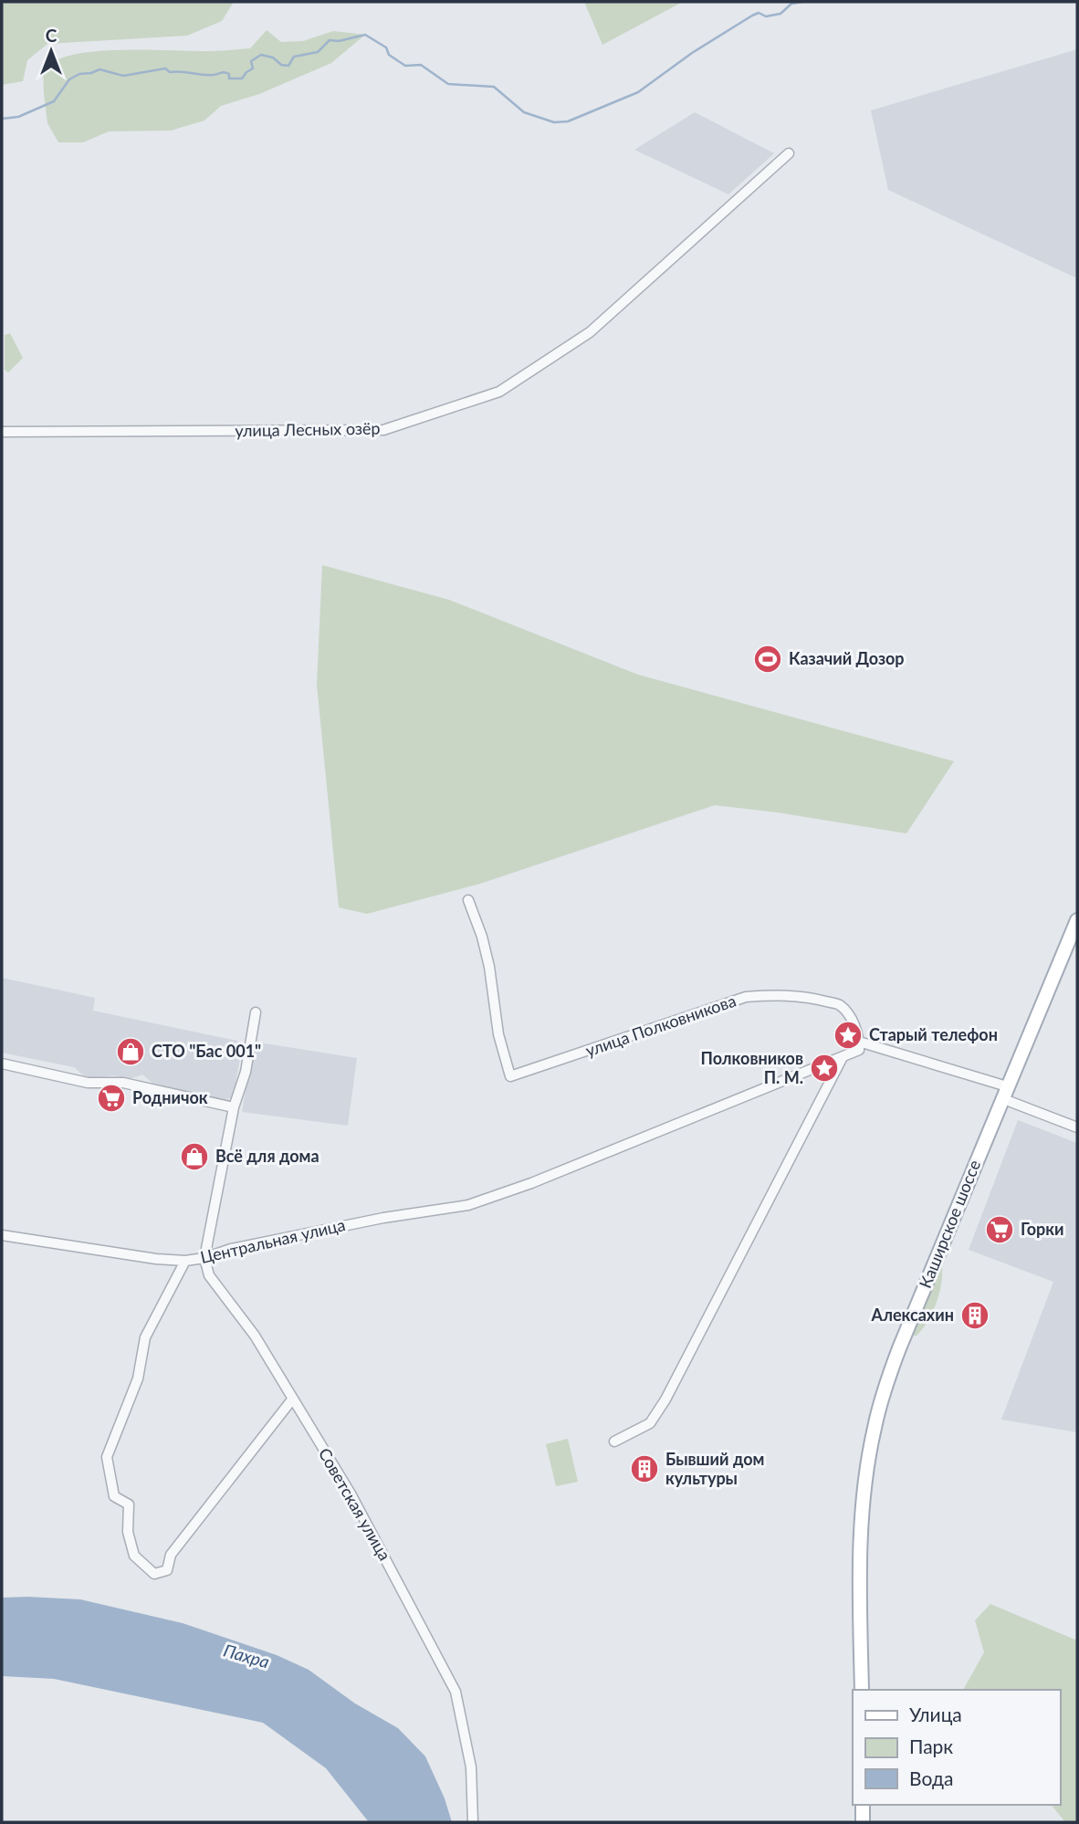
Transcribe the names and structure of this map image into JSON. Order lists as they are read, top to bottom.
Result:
{
  "streets": {
    "main road": ["Каширское шоссе"],
    "street": [
      "улица Лесных озёр",
      "улица Полковникова",
      "Центральная улица",
      "Советская улица"
    ]
  },
  "crossings": [
    ["Центральная улица", "Советская улица"]
  ],
  "water": ["Пахра"],
  "places": {
    "sports": ["Казачий Дозор"],
    "place": ["Старый телефон", "Полковников П. М."],
    "shop": ["СТО \"Бас 001\"", "Всё для дома"],
    "supermarket": ["Родничок", "Горки"],
    "building": ["Алексахин", "Бывший дом культуры"]
  },
  "legend": ["Улица", "Парк", "Вода"],
  "north": "top"
}
